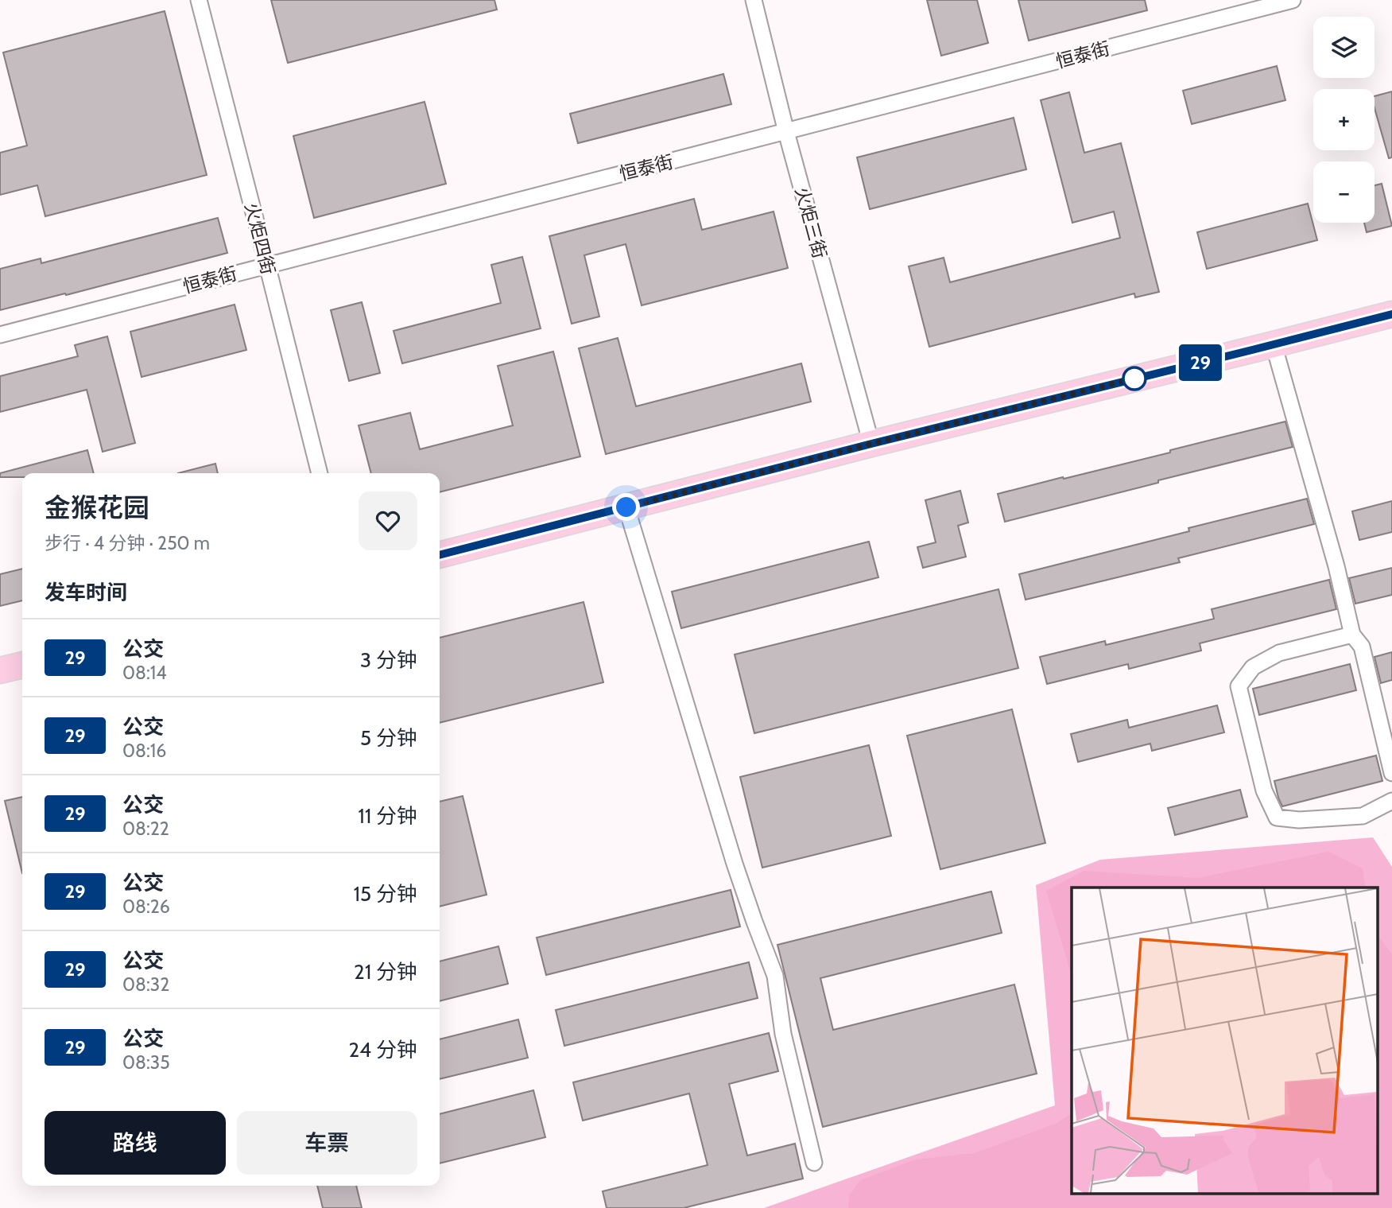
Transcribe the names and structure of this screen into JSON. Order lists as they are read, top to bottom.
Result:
{
  "streets": {
    "street": ["恒泰街", "火炬三街", "火炬四街"]
  },
  "crossings": [
    ["恒泰街", "火炬三街"],
    ["恒泰街", "火炬四街"]
  ],
  "lines": ["bus line 29"],
  "page": {
    "on_map": "29",
    "map_buttons": ["+", "−"],
    "heading": [
      ["金猴花园", "步行 · 4 分钟 · 250 m"],
      "发车时间"
    ],
    "list": [
      {
        "mark": "29",
        "name": "公交",
        "note": "08:14",
        "value": "3 分钟"
      },
      {
        "mark": "29",
        "name": "公交",
        "note": "08:16",
        "value": "5 分钟"
      },
      {
        "mark": "29",
        "name": "公交",
        "note": "08:22",
        "value": "11 分钟"
      },
      {
        "mark": "29",
        "name": "公交",
        "note": "08:26",
        "value": "15 分钟"
      },
      {
        "mark": "29",
        "name": "公交",
        "note": "08:32",
        "value": "21 分钟"
      },
      {
        "mark": "29",
        "name": "公交",
        "note": "08:35",
        "value": "24 分钟"
      }
    ],
    "buttons": ["路线", "车票"]
  }
}
